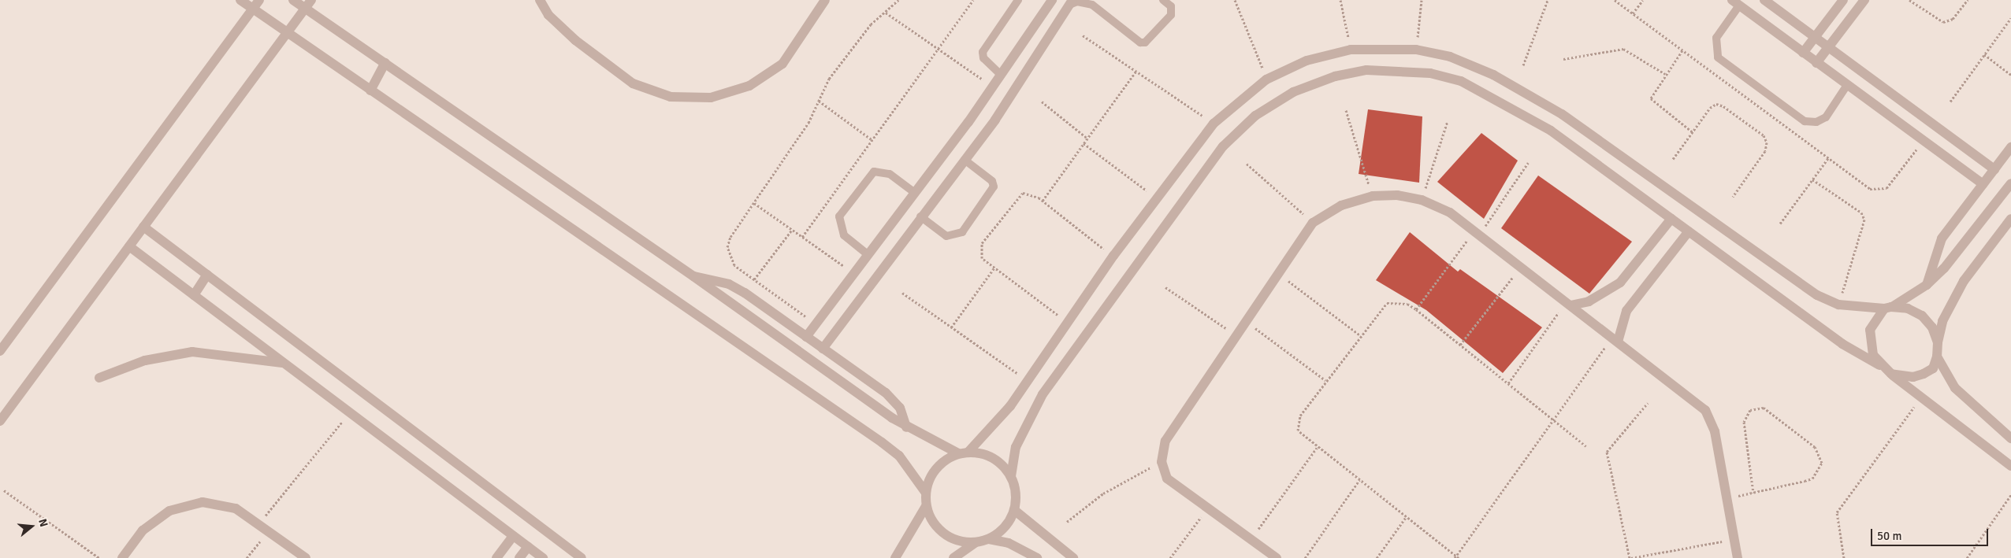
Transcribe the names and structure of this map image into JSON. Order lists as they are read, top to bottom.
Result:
{
  "scale_bar": "50 m",
  "north": "right"
}
